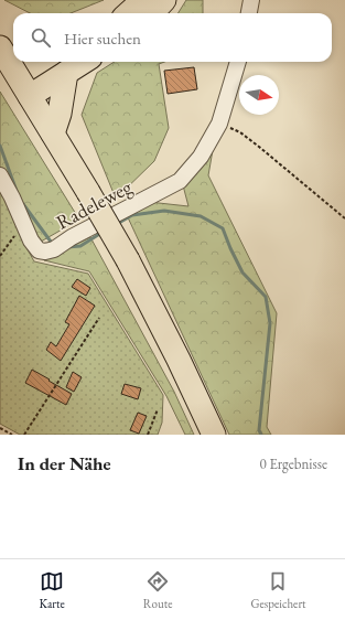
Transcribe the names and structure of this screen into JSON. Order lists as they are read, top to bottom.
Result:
{
  "streets": {
    "street": ["Radeleweg"]
  },
  "north": "right",
  "page": {
    "search": "Hier suchen",
    "heading": ["In der Nähe", "0 Ergebnisse"],
    "nav": ["Karte", "Route", "Gespeichert"]
  }
}
